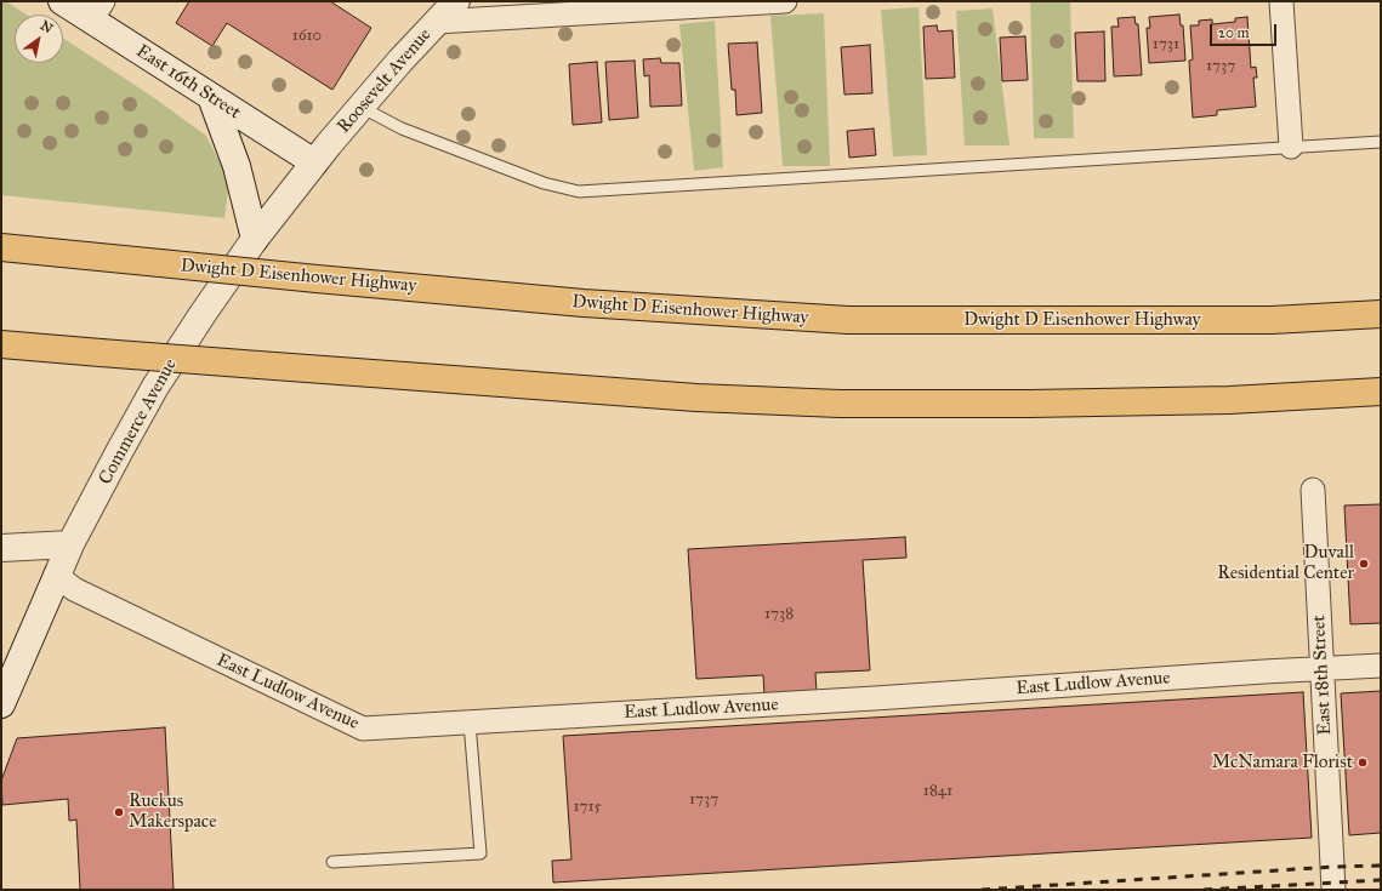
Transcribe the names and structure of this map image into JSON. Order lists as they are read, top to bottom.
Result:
{
  "streets": {
    "highway": ["Dwight D Eisenhower Highway"],
    "street": [
      "Roosevelt Avenue",
      "East 16th Street",
      "Commerce Avenue",
      "East 18th Street",
      "East Ludlow Avenue"
    ]
  },
  "crossings": [
    ["Roosevelt Avenue", "East 16th Street"],
    ["Roosevelt Avenue", "Commerce Avenue"],
    ["East 16th Street", "Commerce Avenue"],
    ["Commerce Avenue", "East Ludlow Avenue"],
    ["East 18th Street", "East Ludlow Avenue"]
  ],
  "places": ["Duvall Residential Center", "McNamara Florist", "Ruckus Makerspace"],
  "house_numbers": [
    "1610",
    "1731",
    "1737",
    "1738",
    "1841",
    "1737",
    "1715"
  ],
  "scale_bar": "20 m",
  "north": "top right"
}
